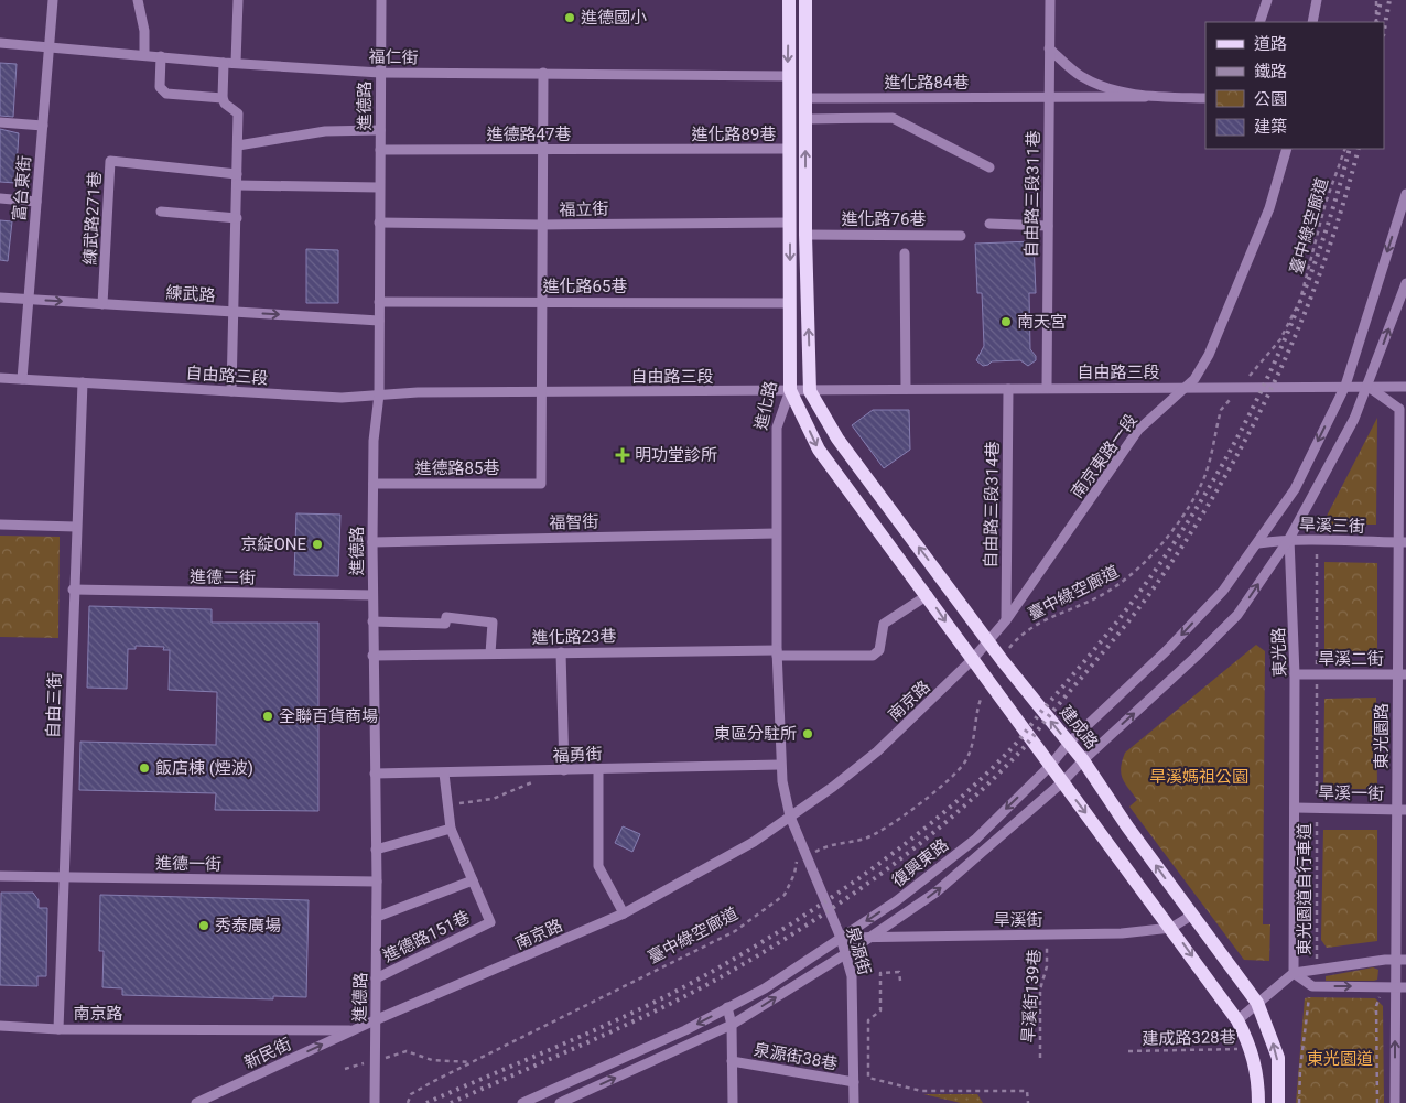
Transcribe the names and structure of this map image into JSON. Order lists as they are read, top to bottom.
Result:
{
  "streets": {
    "main road": ["進化路", "建成路"],
    "street": [
      "福仁街",
      "進化路84巷",
      "進德路",
      "進德路47巷",
      "進化路89巷",
      "富台東街",
      "自由路三段311巷",
      "福立街",
      "練武路271巷",
      "進化路76巷",
      "進化路65巷",
      "練武路",
      "自由路三段",
      "南京東路一段",
      "進德路85巷",
      "自由路三段314巷",
      "福智街",
      "旱溪三街",
      "進德二街",
      "進化路23巷",
      "東光路",
      "旱溪二街",
      "南京路",
      "自由三街",
      "東光園路",
      "福勇街",
      "旱溪一街",
      "復興東路",
      "進德一街",
      "旱溪街",
      "進德路151巷",
      "泉源街",
      "新民街",
      "泉源街38巷"
    ],
    "path": [
      "臺中綠空廊道",
      "東光園道自行車道",
      "旱溪街139巷",
      "建成路328巷"
    ]
  },
  "crossings": [
    ["福仁街", "進德路"],
    ["福仁街", "富台東街"],
    ["福仁街", "進化路"],
    ["進化路84巷", "自由路三段311巷"],
    ["進德路", "進德路47巷"],
    ["進德路", "福立街"],
    ["進德路", "進化路65巷"],
    ["進德路", "練武路"],
    ["進德路", "自由路三段"],
    ["進德路", "進德路85巷"],
    ["進德路", "福智街"],
    ["進德路", "進德二街"],
    ["進德路", "進化路23巷"],
    ["進德路", "南京路"],
    ["進德路", "福勇街"],
    ["進德路", "進德一街"],
    ["進德路", "進德路151巷"],
    ["進德路47巷", "進化路89巷"],
    ["進化路89巷", "進化路"],
    ["富台東街", "練武路"],
    ["富台東街", "自由路三段"],
    ["自由路三段311巷", "自由路三段"],
    ["福立街", "進化路"],
    ["練武路271巷", "練武路"],
    ["臺中綠空廊道", "自由路三段"],
    ["臺中綠空廊道", "建成路"],
    ["臺中綠空廊道", "泉源街"],
    ["進化路65巷", "進化路"],
    ["自由路三段", "進化路"],
    ["自由路三段", "南京東路一段"],
    ["自由路三段", "進德路85巷"],
    ["自由路三段", "自由路三段314巷"],
    ["自由路三段", "自由三街"],
    ["自由路三段", "建成路"],
    ["自由路三段", "東光園路"],
    ["進化路", "福智街"],
    ["進化路", "進化路23巷"],
    ["進化路", "南京路"],
    ["進化路", "福勇街"],
    ["進化路", "泉源街"],
    ["南京東路一段", "自由路三段314巷"],
    ["南京東路一段", "南京路"],
    ["自由路三段314巷", "南京路"],
    ["旱溪三街", "東光路"],
    ["旱溪三街", "東光園路"],
    ["旱溪三街", "復興東路"],
    ["旱溪三街", "東光園道自行車道"],
    ["進德二街", "自由三街"],
    ["東光路", "旱溪二街"],
    ["東光路", "旱溪一街"],
    ["東光路", "復興東路"],
    ["旱溪二街", "東光園路"],
    ["旱溪二街", "東光園道自行車道"],
    ["南京路", "自由三街"],
    ["南京路", "建成路"],
    ["南京路", "泉源街"],
    ["南京路", "新民街"],
    ["自由三街", "進德一街"],
    ["建成路", "復興東路"],
    ["建成路", "旱溪街"],
    ["東光園路", "旱溪一街"],
    ["旱溪一街", "東光園道自行車道"],
    ["復興東路", "旱溪街"],
    ["復興東路", "泉源街"],
    ["旱溪街", "泉源街"],
    ["旱溪街", "旱溪街139巷"],
    ["泉源街", "泉源街38巷"]
  ],
  "one_way": ["練武路", "新民街"],
  "parks": ["旱溪媽祖公園", "東光園道"],
  "places": {
    "other": [
      "進德國小",
      "南天宮",
      "京綻ONE",
      "全聯百貨商場",
      "東區分駐所",
      "飯店棟 (煙波)",
      "秀泰廣場"
    ],
    "health": ["明功堂診所"]
  },
  "legend": [
    "道路",
    "鐵路",
    "公園",
    "建築"
  ]
}
